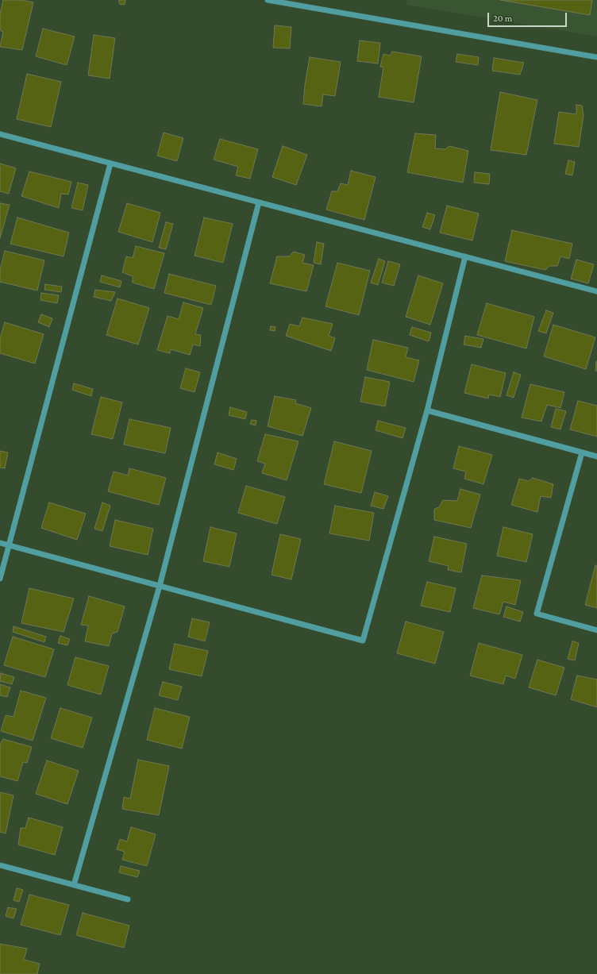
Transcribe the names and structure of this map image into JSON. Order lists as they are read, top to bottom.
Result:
{
  "scale_bar": "20 m"
}
